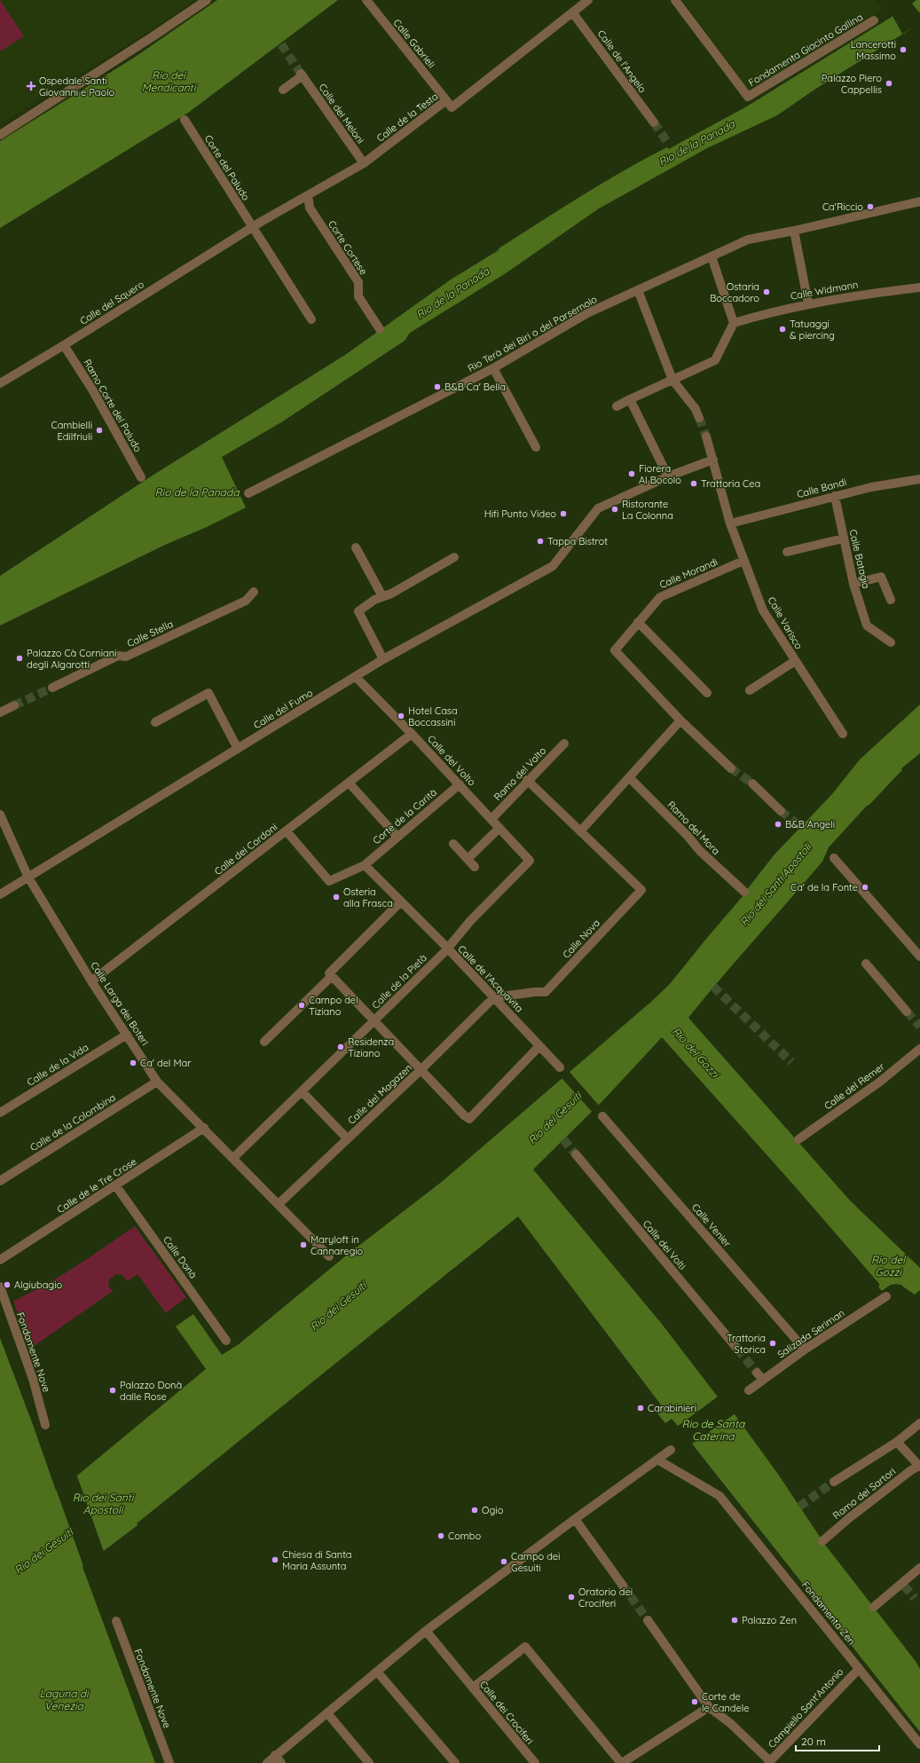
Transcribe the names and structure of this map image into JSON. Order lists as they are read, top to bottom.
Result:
{
  "streets": {
    "street": [
      "Calle Gabrieli",
      "Fondamenta Giacinto Gallina",
      "Calle de l'Angelo",
      "Calle dei Meloni",
      "Calle de la Testa",
      "Corte del Paludo",
      "Corte Cortese",
      "Calle Widmann",
      "Calle del Squero",
      "Rio Terà dei Biri o del Parsemolo",
      "Ramo Corte del Paludo",
      "Calle Bandi",
      "Calle Batagia",
      "Calle Morandi",
      "Calle Varisco",
      "Calle Stella",
      "Calle del Fumo",
      "Calle del Volto",
      "Ramo del Volto",
      "Corte de la Carità",
      "Ramo del Mora",
      "Calle dei Cordoni",
      "Calle Nova",
      "Calle de l'Acquavita",
      "Calle de la Pietà",
      "Calle Larga dei Boteri",
      "Calle de la Vida",
      "Calle del Remer",
      "Calle del Magazen",
      "Calle de la Colombina",
      "Calle de le Tre Crose",
      "Calle Venier",
      "Calle dei Volti",
      "Calle Donà",
      "Salizada Seriman",
      "Fondamente Nove",
      "Ramo dei Sartori",
      "Fondamenta Zen",
      "Campiello Sant'Antonio",
      "Calle dei Crociferi"
    ]
  },
  "crossings": [
    ["Calle Gabrieli", "Calle de la Testa"],
    ["Calle de l'Angelo", "Calle de la Testa"],
    ["Calle dei Meloni", "Calle de la Testa"],
    ["Calle de la Testa", "Corte del Paludo"],
    ["Calle de la Testa", "Corte Cortese"],
    ["Calle de la Testa", "Calle del Squero"],
    ["Corte del Paludo", "Calle del Squero"],
    ["Calle del Squero", "Ramo Corte del Paludo"],
    ["Calle Bandi", "Calle Batagia"],
    ["Calle Bandi", "Calle Varisco"],
    ["Calle Morandi", "Calle Varisco"],
    ["Calle del Fumo", "Calle del Volto"],
    ["Calle del Fumo", "Calle Larga dei Boteri"],
    ["Calle del Volto", "Ramo del Volto"],
    ["Calle del Volto", "Corte de la Carità"],
    ["Calle del Volto", "Calle dei Cordoni"],
    ["Calle del Volto", "Calle de la Pietà"],
    ["Corte de la Carità", "Calle dei Cordoni"],
    ["Calle dei Cordoni", "Calle Larga dei Boteri"],
    ["Calle Nova", "Calle de l'Acquavita"],
    ["Calle Nova", "Calle del Magazen"],
    ["Calle de l'Acquavita", "Calle de la Pietà"],
    ["Calle de l'Acquavita", "Calle del Magazen"],
    ["Calle de la Pietà", "Calle Larga dei Boteri"],
    ["Calle Larga dei Boteri", "Calle de la Vida"],
    ["Calle Larga dei Boteri", "Calle del Magazen"],
    ["Calle Larga dei Boteri", "Calle de la Colombina"],
    ["Calle Larga dei Boteri", "Calle de le Tre Crose"],
    ["Calle de le Tre Crose", "Calle Donà"],
    ["Calle Venier", "Salizada Seriman"],
    ["Fondamenta Zen", "Campiello Sant'Antonio"]
  ],
  "water": [
    "Rio dei Mendicanti",
    "Rio de la Panada",
    "Rio dei Santi Apostoli",
    "Rio del Gozzi",
    "Rio dei Gesuiti",
    "Rio de Santa Caterina",
    "Laguna di Venezia"
  ],
  "places": {
    "other": [
      "Lancerotti Massimo",
      "Palazzo Piero Cappellis",
      "Ca'Riccio",
      "Ostaria Boccadoro",
      "Tatuaggi & piercing",
      "B&B Ca' Bella",
      "Cambielli Edilfriuli",
      "Fiorera Al Bocolo",
      "Trattoria Cea",
      "Ristorante La Colonna",
      "Hifi Punto Video",
      "Tappa Bistrot",
      "Palazzo Cà Corniani degli Algarotti",
      "Hotel Casa Boccassini",
      "B&B Angeli",
      "Ca' de la Fonte",
      "Osteria alla Frasca",
      "Campo del Tiziano",
      "Residenza Tiziano",
      "Ca' del Mar",
      "Maryloft in Cannaregio",
      "Algiubagio",
      "Trattoria Storica",
      "Palazzo Donà dalle Rose",
      "Carabinieri",
      "Ogio",
      "Combo",
      "Chiesa di Santa Maria Assunta",
      "Campo dei Gesuiti",
      "Oratorio dei Crociferi",
      "Palazzo Zen",
      "Corte de le Candele"
    ],
    "health": ["Ospedale Santi Giovanni e Paolo"]
  },
  "scale_bar": "20 m"
}
